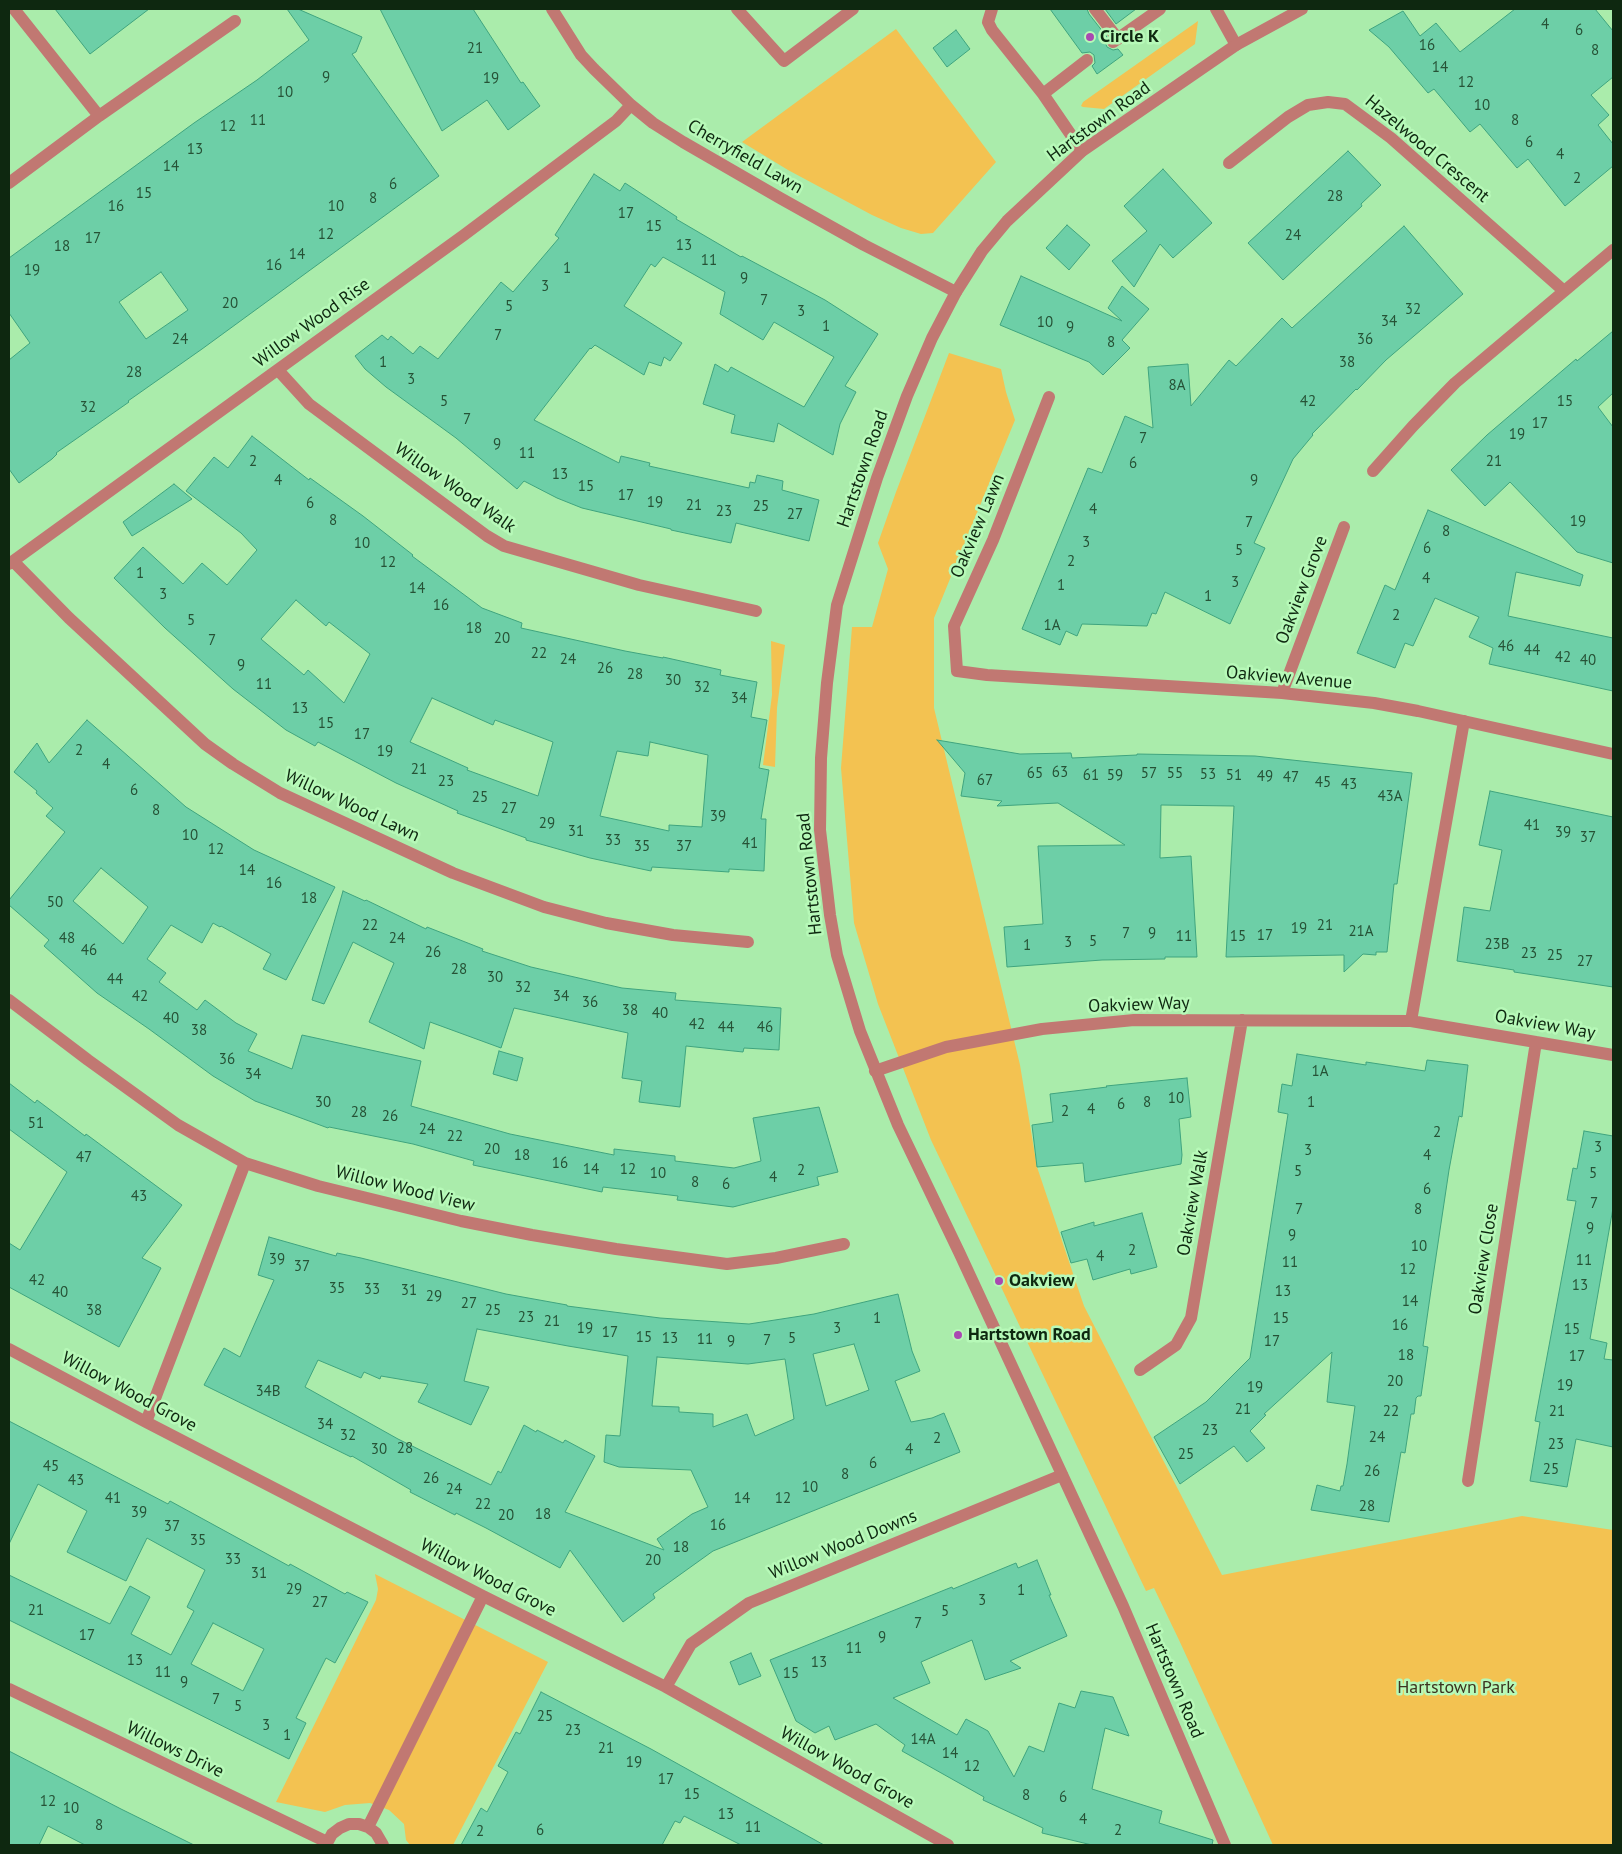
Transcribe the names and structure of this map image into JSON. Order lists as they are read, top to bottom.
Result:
{
  "streets": {
    "street": [
      "Hartstown Road",
      "Hazelwood Crescent",
      "Cherryfield Lawn",
      "Willow Wood Rise",
      "Willow Wood Walk",
      "Oakview Lawn",
      "Oakview Grove",
      "Oakview Avenue",
      "Willow Wood Lawn",
      "Oakview Way",
      "Willow Wood View",
      "Oakview Walk",
      "Oakview Close",
      "Willow Wood Grove",
      "Willow Wood Downs",
      "Willows Drive"
    ]
  },
  "crossings": [
    ["Hartstown Road", "Cherryfield Lawn"],
    ["Hartstown Road", "Oakview Way"],
    ["Hartstown Road", "Willow Wood Downs"],
    ["Cherryfield Lawn", "Willow Wood Rise"],
    ["Willow Wood Rise", "Willow Wood Walk"],
    ["Willow Wood Rise", "Willow Wood Lawn"],
    ["Oakview Lawn", "Oakview Avenue"],
    ["Oakview Grove", "Oakview Avenue"],
    ["Oakview Way", "Oakview Walk"],
    ["Oakview Way", "Oakview Close"],
    ["Willow Wood Grove", "Willow Wood Downs"]
  ],
  "parks": ["Hartstown Park"],
  "places": ["Circle K", "Oakview", "Hartstown Road"],
  "house_numbers": [
    "4",
    "6",
    "16",
    "21",
    "8",
    "14",
    "9",
    "19",
    "12",
    "10",
    "10",
    "11",
    "8",
    "12",
    "6",
    "13",
    "4",
    "14",
    "2",
    "6",
    "15",
    "28",
    "8",
    "16",
    "10",
    "17",
    "15",
    "12",
    "24",
    "17",
    "13",
    "18",
    "14",
    "11",
    "16",
    "1",
    "19",
    "9",
    "3",
    "7",
    "20",
    "5",
    "32",
    "3",
    "34",
    "10",
    "1",
    "9",
    "7",
    "24",
    "36",
    "8",
    "1",
    "38",
    "28",
    "3",
    "8A",
    "5",
    "42",
    "15",
    "32",
    "7",
    "17",
    "19",
    "7",
    "9",
    "11",
    "2",
    "21",
    "6",
    "13",
    "4",
    "9",
    "15",
    "17",
    "19",
    "6",
    "21",
    "25",
    "4",
    "23",
    "27",
    "8",
    "19",
    "7",
    "8",
    "3",
    "10",
    "6",
    "5",
    "2",
    "12",
    "1",
    "4",
    "3",
    "1",
    "14",
    "3",
    "1",
    "16",
    "2",
    "5",
    "1A",
    "18",
    "20",
    "7",
    "46",
    "44",
    "22",
    "42",
    "24",
    "40",
    "9",
    "26",
    "28",
    "30",
    "11",
    "32",
    "34",
    "13",
    "15",
    "17",
    "2",
    "19",
    "4",
    "21",
    "63",
    "65",
    "57",
    "55",
    "53",
    "61",
    "59",
    "51",
    "49",
    "47",
    "67",
    "23",
    "45",
    "43",
    "6",
    "43A",
    "25",
    "27",
    "8",
    "39",
    "29",
    "41",
    "31",
    "39",
    "10",
    "37",
    "33",
    "41",
    "35",
    "37",
    "12",
    "14",
    "16",
    "18",
    "50",
    "22",
    "21",
    "19",
    "21A",
    "7",
    "9",
    "17",
    "11",
    "15",
    "48",
    "24",
    "5",
    "3",
    "23B",
    "1",
    "46",
    "26",
    "23",
    "25",
    "27",
    "28",
    "30",
    "44",
    "32",
    "42",
    "34",
    "36",
    "38",
    "40",
    "40",
    "42",
    "44",
    "46",
    "38",
    "36",
    "1A",
    "34",
    "10",
    "30",
    "8",
    "1",
    "6",
    "4",
    "2",
    "28",
    "26",
    "51",
    "24",
    "2",
    "22",
    "3",
    "20",
    "3",
    "18",
    "4",
    "47",
    "16",
    "14",
    "12",
    "2",
    "5",
    "10",
    "5",
    "4",
    "8",
    "6",
    "6",
    "43",
    "7",
    "7",
    "8",
    "9",
    "9",
    "10",
    "2",
    "4",
    "39",
    "11",
    "11",
    "37",
    "12",
    "42",
    "13",
    "35",
    "33",
    "31",
    "13",
    "40",
    "29",
    "14",
    "27",
    "38",
    "25",
    "23",
    "1",
    "15",
    "21",
    "16",
    "19",
    "3",
    "15",
    "17",
    "15",
    "13",
    "5",
    "11",
    "7",
    "9",
    "17",
    "18",
    "17",
    "20",
    "19",
    "19",
    "34B",
    "21",
    "22",
    "21",
    "34",
    "23",
    "32",
    "24",
    "2",
    "23",
    "28",
    "30",
    "4",
    "25",
    "6",
    "45",
    "25",
    "26",
    "8",
    "26",
    "43",
    "10",
    "24",
    "41",
    "14",
    "12",
    "22",
    "28",
    "39",
    "18",
    "20",
    "16",
    "37",
    "35",
    "18",
    "33",
    "20",
    "31",
    "29",
    "1",
    "3",
    "27",
    "21",
    "5",
    "7",
    "17",
    "9",
    "11",
    "13",
    "13",
    "11",
    "15",
    "9",
    "7",
    "5",
    "25",
    "3",
    "23",
    "1",
    "14A",
    "21",
    "14",
    "19",
    "12",
    "17",
    "15",
    "8",
    "6",
    "12",
    "10",
    "13",
    "4",
    "8",
    "11",
    "6",
    "2",
    "2"
  ]
}
